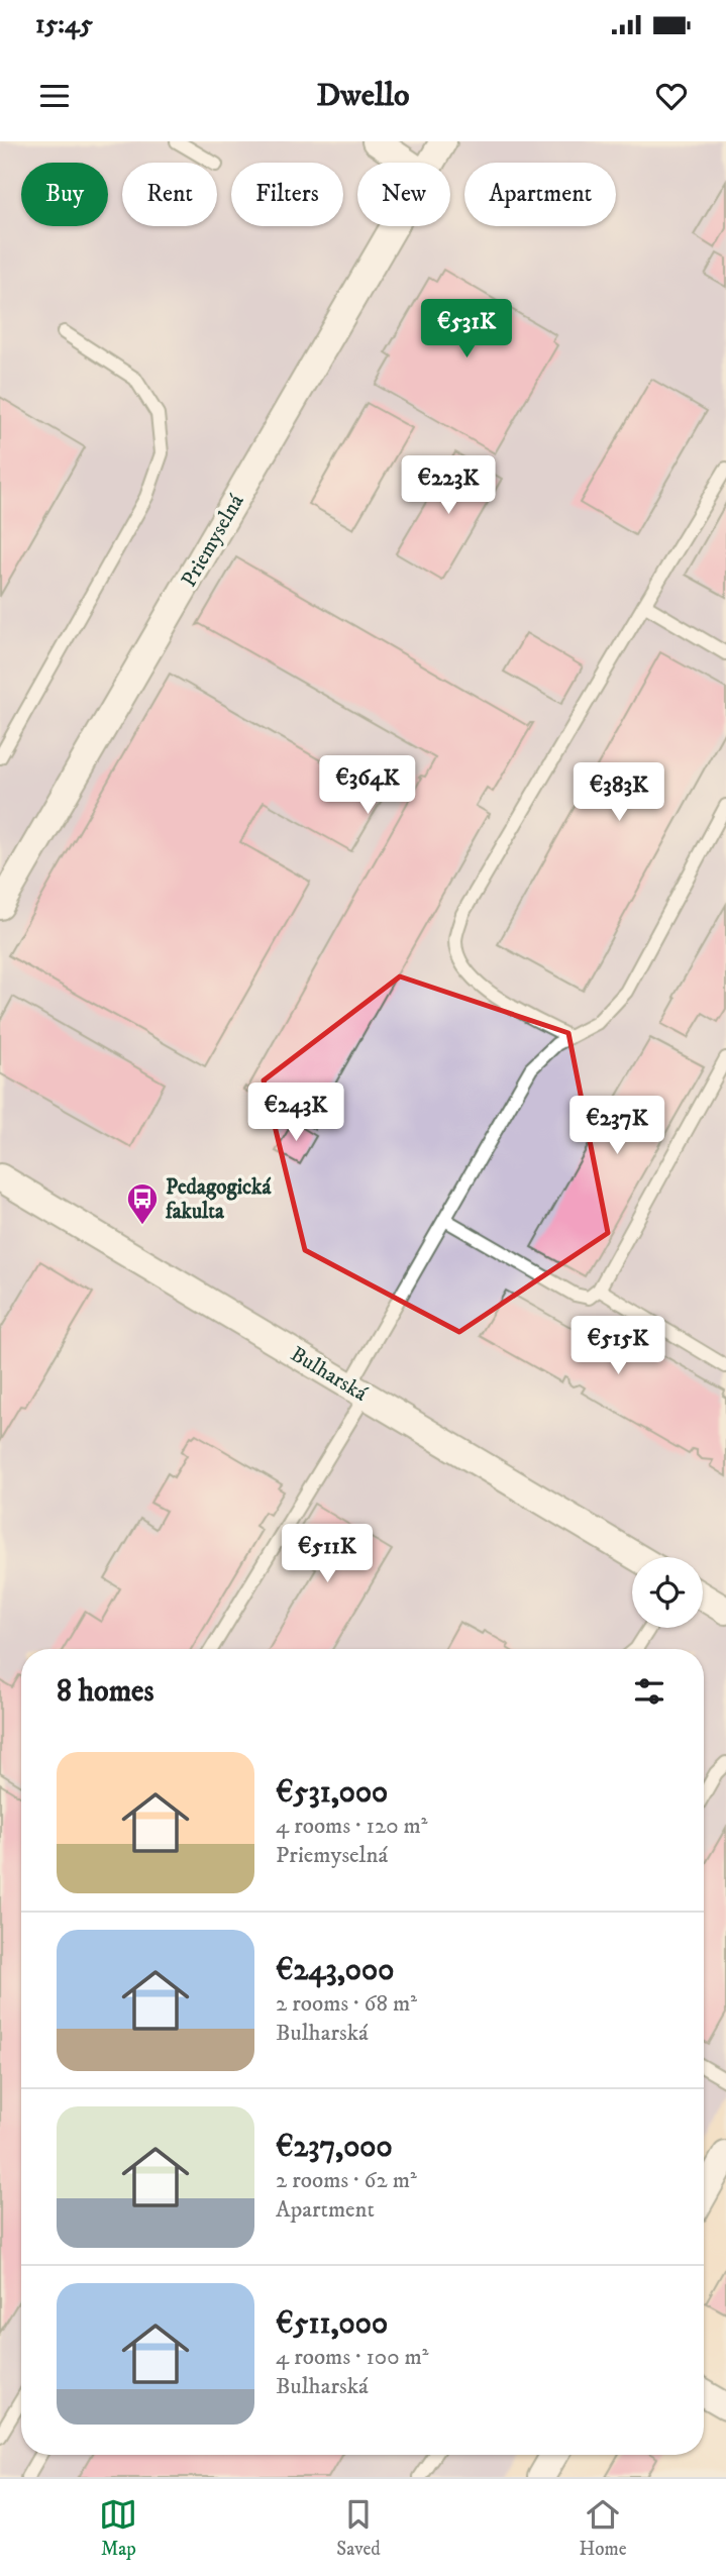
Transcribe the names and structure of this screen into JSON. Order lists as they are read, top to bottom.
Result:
{
  "streets": {
    "street": ["Priemyselná", "Bulharská"]
  },
  "places": {
    "bus stop": ["Pedagogická fakulta"]
  },
  "page": {
    "status": "15:45",
    "header": "Dwello",
    "chip": [
      "Buy",
      "Rent",
      "Filters",
      "New",
      "Apartment"
    ],
    "price": [
      "€531K",
      "€223K",
      "€364K",
      "€383K",
      "€243K",
      "€237K",
      "€515K",
      "€511K"
    ],
    "heading": "8 homes",
    "list": [
      {
        "name": "€531,000",
        "note": "4 rooms · 120 m² · Priemyselná"
      },
      {
        "name": "€243,000",
        "note": "2 rooms · 68 m² · Bulharská"
      },
      {
        "name": "€237,000",
        "note": "2 rooms · 62 m² · Apartment"
      },
      {
        "name": "€511,000",
        "note": "4 rooms · 100 m² · Bulharská"
      }
    ],
    "tabs": ["Map", "Saved", "Home"]
  }
}
